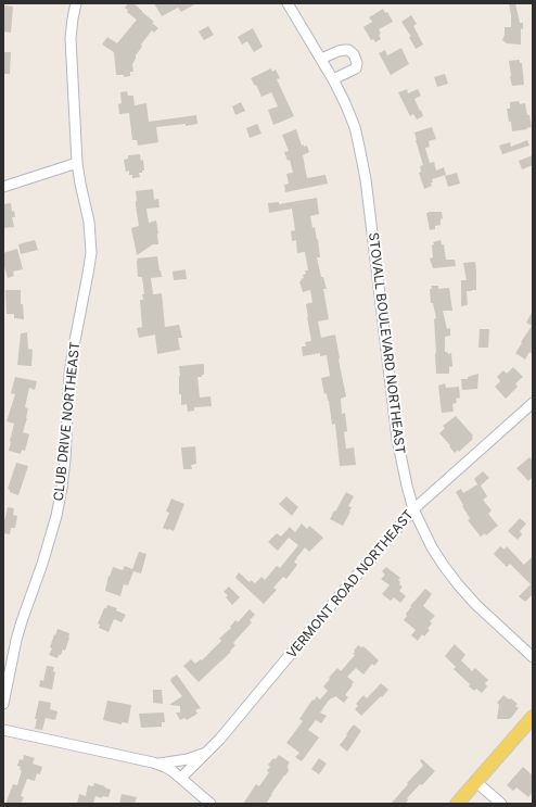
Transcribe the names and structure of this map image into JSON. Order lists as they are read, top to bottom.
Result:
{
  "streets": {
    "street": ["STOVALL BOULEVARD NORTHEAST", "CLUB DRIVE NORTHEAST", "VERMONT ROAD NORTHEAST"]
  },
  "crossings": [
    ["STOVALL BOULEVARD NORTHEAST", "VERMONT ROAD NORTHEAST"]
  ]
}
